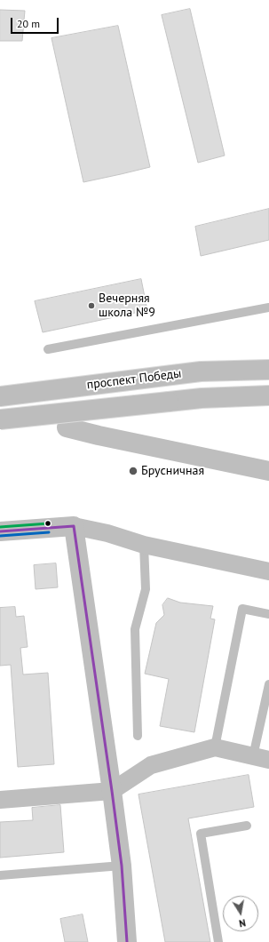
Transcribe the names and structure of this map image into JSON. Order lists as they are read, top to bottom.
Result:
{
  "streets": {
    "main road": ["проспект Победы"]
  },
  "places": ["Вечерняя школа №9", "Брусничная"],
  "scale_bar": "20 m",
  "north": "bottom"
}
